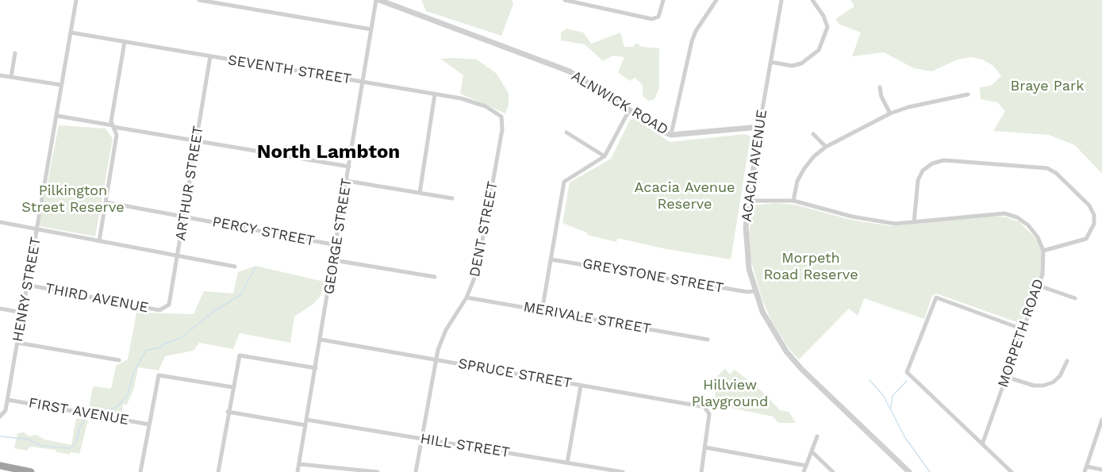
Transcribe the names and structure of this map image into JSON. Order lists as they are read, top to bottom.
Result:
{
  "streets": {
    "street": [
      "SEVENTH STREET",
      "ALNWICK ROAD",
      "ACACIA AVENUE",
      "ARTHUR STREET",
      "DENT STREET",
      "PERCY STREET",
      "GEORGE STREET",
      "GREYSTONE STREET",
      "HENRY STREET",
      "THIRD AVENUE",
      "MERIVALE STREET",
      "MORPETH ROAD",
      "SPRUCE STREET",
      "FIRST AVENUE",
      "HILL STREET"
    ]
  },
  "crossings": [
    ["SEVENTH STREET", "ARTHUR STREET"],
    ["SEVENTH STREET", "DENT STREET"],
    ["SEVENTH STREET", "GEORGE STREET"],
    ["SEVENTH STREET", "HENRY STREET"],
    ["ALNWICK ROAD", "ACACIA AVENUE"],
    ["ALNWICK ROAD", "GEORGE STREET"],
    ["ACACIA AVENUE", "GREYSTONE STREET"],
    ["ARTHUR STREET", "PERCY STREET"],
    ["ARTHUR STREET", "THIRD AVENUE"],
    ["DENT STREET", "MERIVALE STREET"],
    ["DENT STREET", "SPRUCE STREET"],
    ["DENT STREET", "HILL STREET"],
    ["PERCY STREET", "GEORGE STREET"],
    ["GEORGE STREET", "SPRUCE STREET"],
    ["GEORGE STREET", "HILL STREET"],
    ["HENRY STREET", "THIRD AVENUE"],
    ["HENRY STREET", "FIRST AVENUE"]
  ],
  "districts": ["North Lambton"],
  "parks": [
    "Braye Park",
    "Acacia Avenue Reserve",
    "Pilkington Street Reserve",
    "Morpeth Road Reserve",
    "Hillview Playground"
  ]
}
